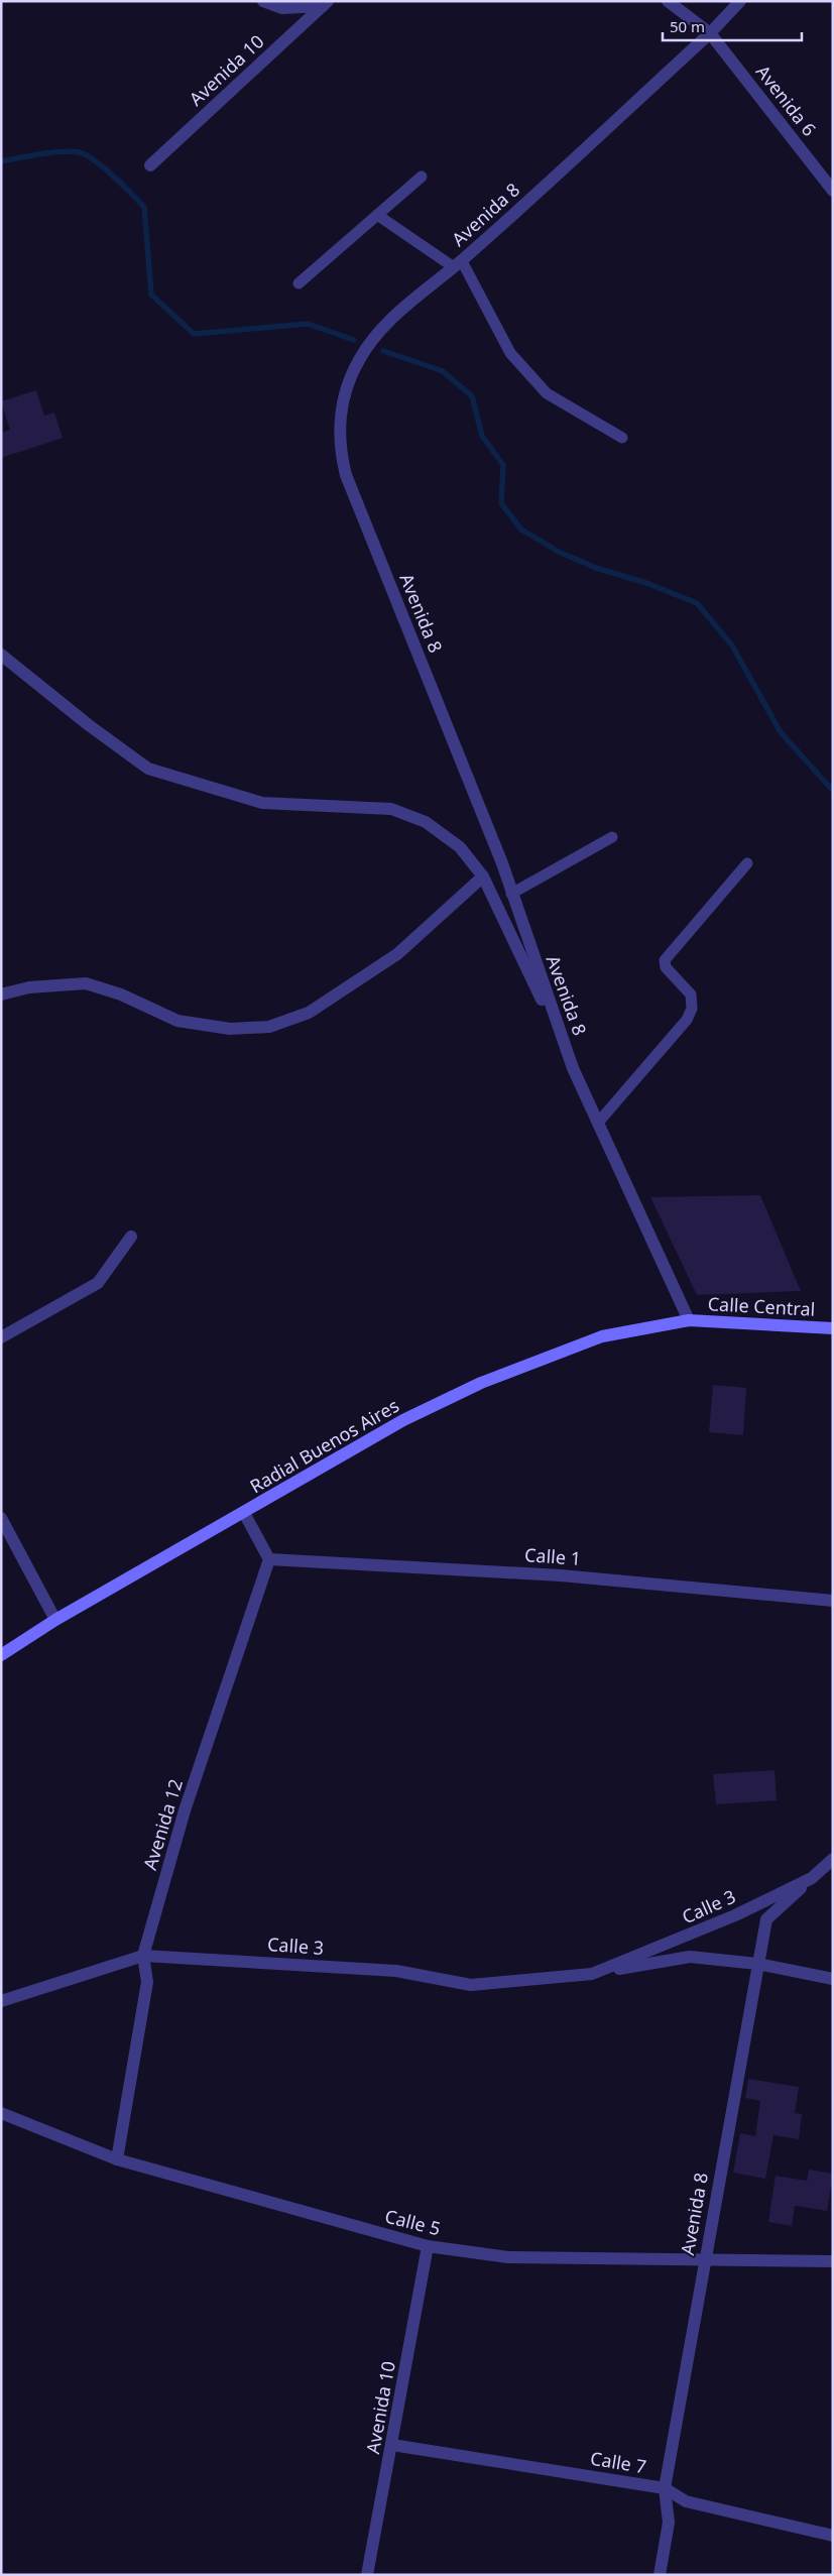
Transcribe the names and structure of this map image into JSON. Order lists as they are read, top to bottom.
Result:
{
  "streets": {
    "main road": ["Calle Central", "Radial Buenos Aires"],
    "street": [
      "Avenida 10",
      "Avenida 6",
      "Avenida 8",
      "Calle 1",
      "Avenida 12",
      "Calle 3",
      "Calle 5",
      "Calle 7"
    ]
  },
  "crossings": [
    ["Avenida 10", "Calle 5"],
    ["Avenida 10", "Calle 7"],
    ["Avenida 6", "Avenida 8"],
    ["Avenida 8", "Calle Central"],
    ["Avenida 8", "Radial Buenos Aires"],
    ["Avenida 8", "Calle 3"],
    ["Avenida 8", "Calle 5"],
    ["Avenida 8", "Calle 7"],
    ["Calle Central", "Radial Buenos Aires"],
    ["Calle 1", "Avenida 12"],
    ["Avenida 12", "Calle 3"],
    ["Avenida 12", "Calle 5"]
  ],
  "scale_bar": "50 m"
}
